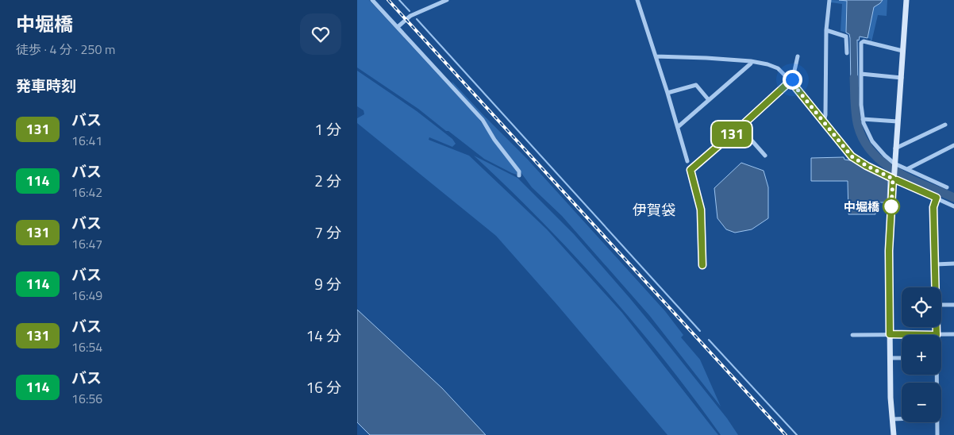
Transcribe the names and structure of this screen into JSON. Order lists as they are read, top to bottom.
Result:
{
  "districts": ["伊賀袋"],
  "places": ["中堀橋"],
  "lines": ["bus line 131"],
  "page": {
    "heading": [
      ["中堀橋", "徒歩 · 4 分 · 250 m"],
      "発車時刻"
    ],
    "on_map": "131",
    "list": [
      {
        "mark": "131",
        "name": "バス",
        "note": "16:41",
        "value": "1 分"
      },
      {
        "mark": "114",
        "name": "バス",
        "note": "16:42",
        "value": "2 分"
      },
      {
        "mark": "131",
        "name": "バス",
        "note": "16:47",
        "value": "7 分"
      },
      {
        "mark": "114",
        "name": "バス",
        "note": "16:49",
        "value": "9 分"
      },
      {
        "mark": "131",
        "name": "バス",
        "note": "16:54",
        "value": "14 分"
      },
      {
        "mark": "114",
        "name": "バス",
        "note": "16:56",
        "value": "16 分"
      }
    ],
    "map_buttons": ["+", "−"]
  }
}
